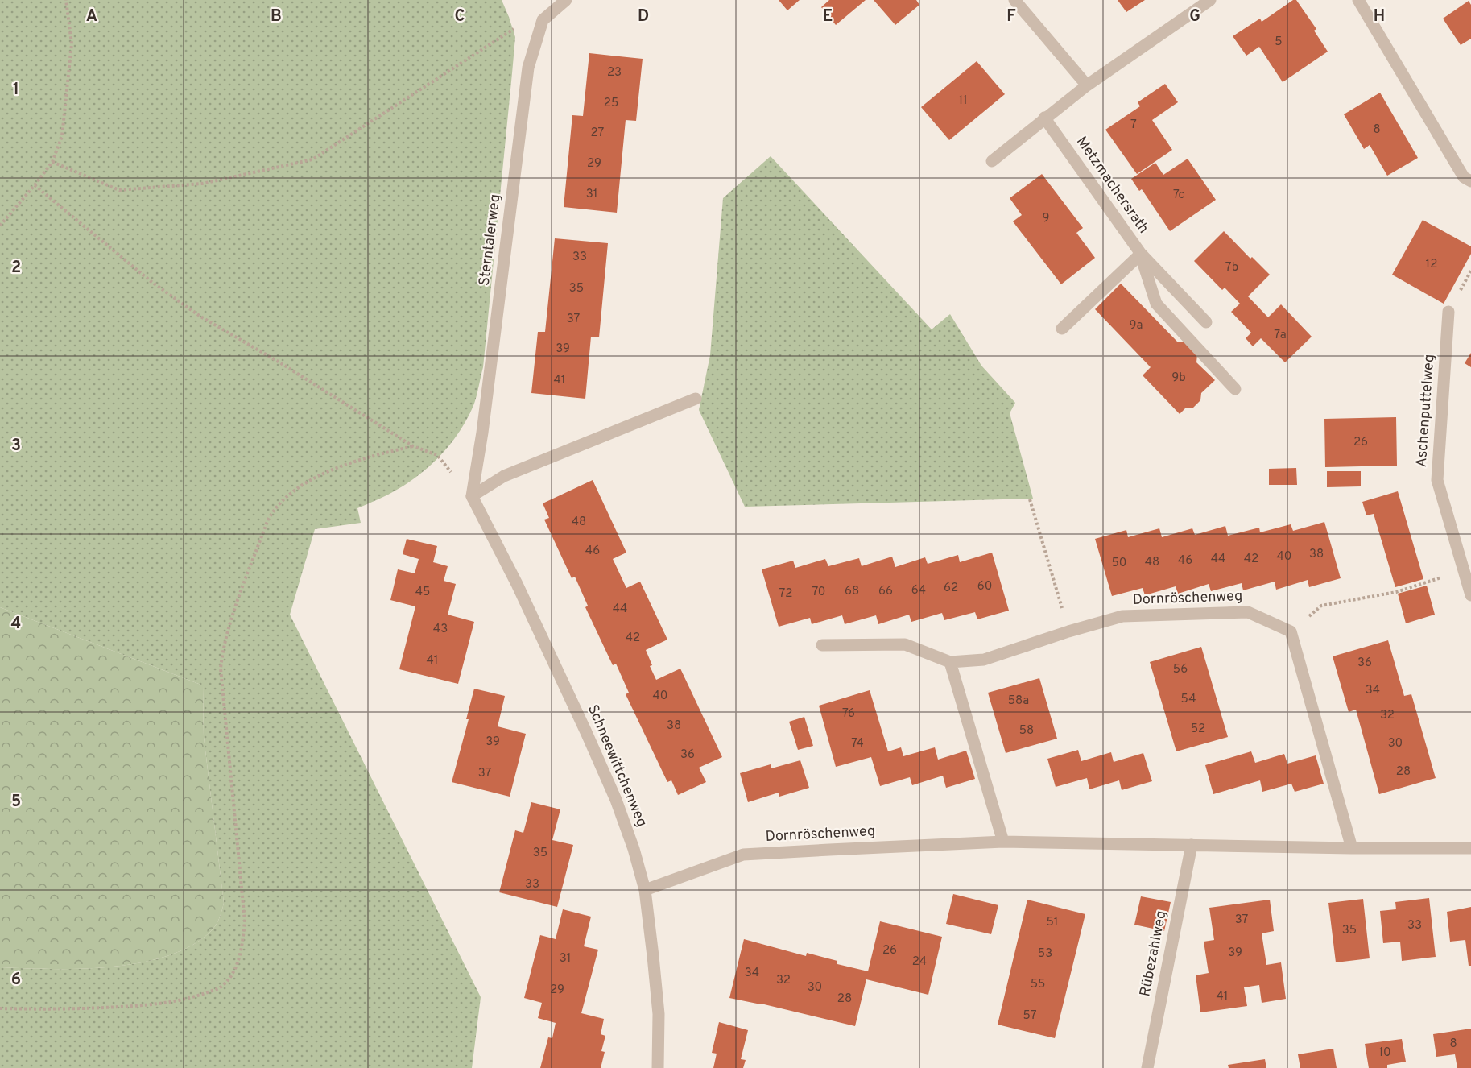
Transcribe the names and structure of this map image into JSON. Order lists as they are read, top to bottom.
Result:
{
  "streets": {
    "street": [
      "Metzmachersrath",
      "Sterntalerweg",
      "Aschenputtelweg",
      "Dornröschenweg",
      "Schneewittchenweg",
      "Rübezahlweg"
    ]
  },
  "crossings": [
    ["Sterntalerweg", "Schneewittchenweg"],
    ["Dornröschenweg", "Schneewittchenweg"],
    ["Dornröschenweg", "Rübezahlweg"]
  ],
  "house_numbers": [
    "5",
    "23",
    "11",
    "25",
    "7",
    "8",
    "27",
    "29",
    "31",
    "7c",
    "9",
    "33",
    "12",
    "7b",
    "35",
    "37",
    "9a",
    "7a",
    "39",
    "9b",
    "41",
    "26",
    "48",
    "46",
    "38",
    "40",
    "44",
    "42",
    "46",
    "48",
    "50",
    "60",
    "62",
    "64",
    "68",
    "66",
    "45",
    "70",
    "72",
    "44",
    "43",
    "42",
    "41",
    "36",
    "56",
    "34",
    "40",
    "54",
    "58a",
    "76",
    "32",
    "38",
    "52",
    "58",
    "39",
    "74",
    "30",
    "36",
    "28",
    "37",
    "35",
    "33",
    "37",
    "51",
    "33",
    "35",
    "26",
    "39",
    "53",
    "31",
    "24",
    "34",
    "32",
    "55",
    "30",
    "29",
    "41",
    "28",
    "57",
    "8",
    "10"
  ],
  "grid": {
    "columns": [
      "A",
      "B",
      "C",
      "D",
      "E",
      "F",
      "G",
      "H"
    ],
    "rows": [
      "1",
      "2",
      "3",
      "4",
      "5",
      "6"
    ]
  }
}
